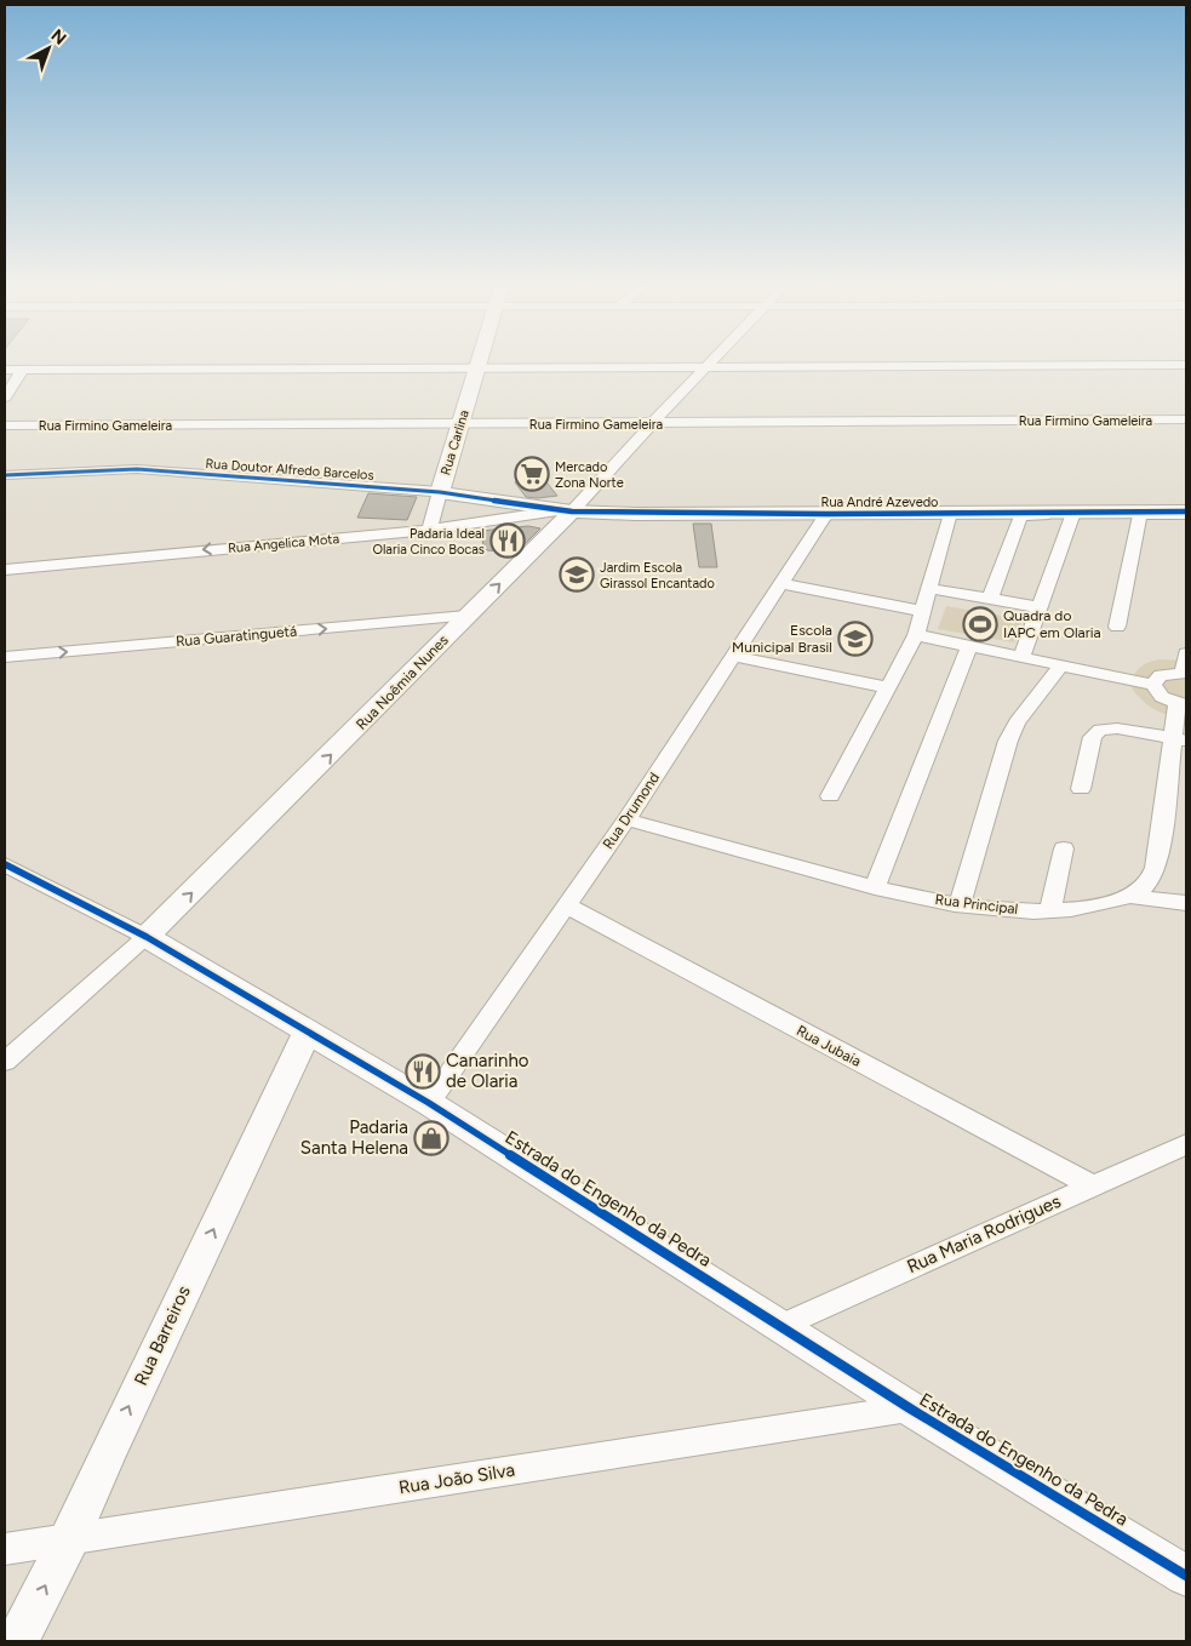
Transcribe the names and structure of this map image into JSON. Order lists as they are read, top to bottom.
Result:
{
  "streets": {
    "street": [
      "Rua Firmino Gameleira",
      "Rua Carlina",
      "Rua Doutor Alfredo Barcelos",
      "Rua André Azevedo",
      "Rua Angelica Mota",
      "Rua Guaratinguetá",
      "Rua Noêmia Nunes",
      "Rua Drumond",
      "Rua Principal",
      "Rua Jubaia",
      "Estrada do Engenho da Pedra",
      "Rua Maria Rodrigues",
      "Rua Barreiros",
      "Rua João Silva"
    ]
  },
  "crossings": [
    ["Rua Firmino Gameleira", "Rua Carlina"],
    ["Rua Firmino Gameleira", "Rua Noêmia Nunes"],
    ["Rua Carlina", "Rua Doutor Alfredo Barcelos"],
    ["Rua Carlina", "Rua Angelica Mota"],
    ["Rua Doutor Alfredo Barcelos", "Rua André Azevedo"],
    ["Rua Doutor Alfredo Barcelos", "Rua Noêmia Nunes"],
    ["Rua André Azevedo", "Rua Noêmia Nunes"],
    ["Rua André Azevedo", "Rua Drumond"],
    ["Rua Guaratinguetá", "Rua Noêmia Nunes"],
    ["Rua Noêmia Nunes", "Estrada do Engenho da Pedra"],
    ["Rua Drumond", "Rua Principal"],
    ["Rua Drumond", "Rua Jubaia"],
    ["Rua Drumond", "Estrada do Engenho da Pedra"],
    ["Rua Jubaia", "Rua Maria Rodrigues"],
    ["Estrada do Engenho da Pedra", "Rua Maria Rodrigues"],
    ["Estrada do Engenho da Pedra", "Rua Barreiros"],
    ["Estrada do Engenho da Pedra", "Rua João Silva"],
    ["Rua Barreiros", "Rua João Silva"]
  ],
  "one_way": ["Rua Guaratinguetá", "Rua Noêmia Nunes", "Rua Barreiros"],
  "places": {
    "supermarket": ["Mercado Zona Norte"],
    "restaurant": ["Padaria Ideal Olaria Cinco Bocas", "Canarinho de Olaria"],
    "school or university": ["Jardim Escola Girassol Encantado", "Escola Municipal Brasil"],
    "sports": ["Quadra do IAPC em Olaria"],
    "shop": ["Padaria Santa Helena"]
  },
  "north": "top right"
}
